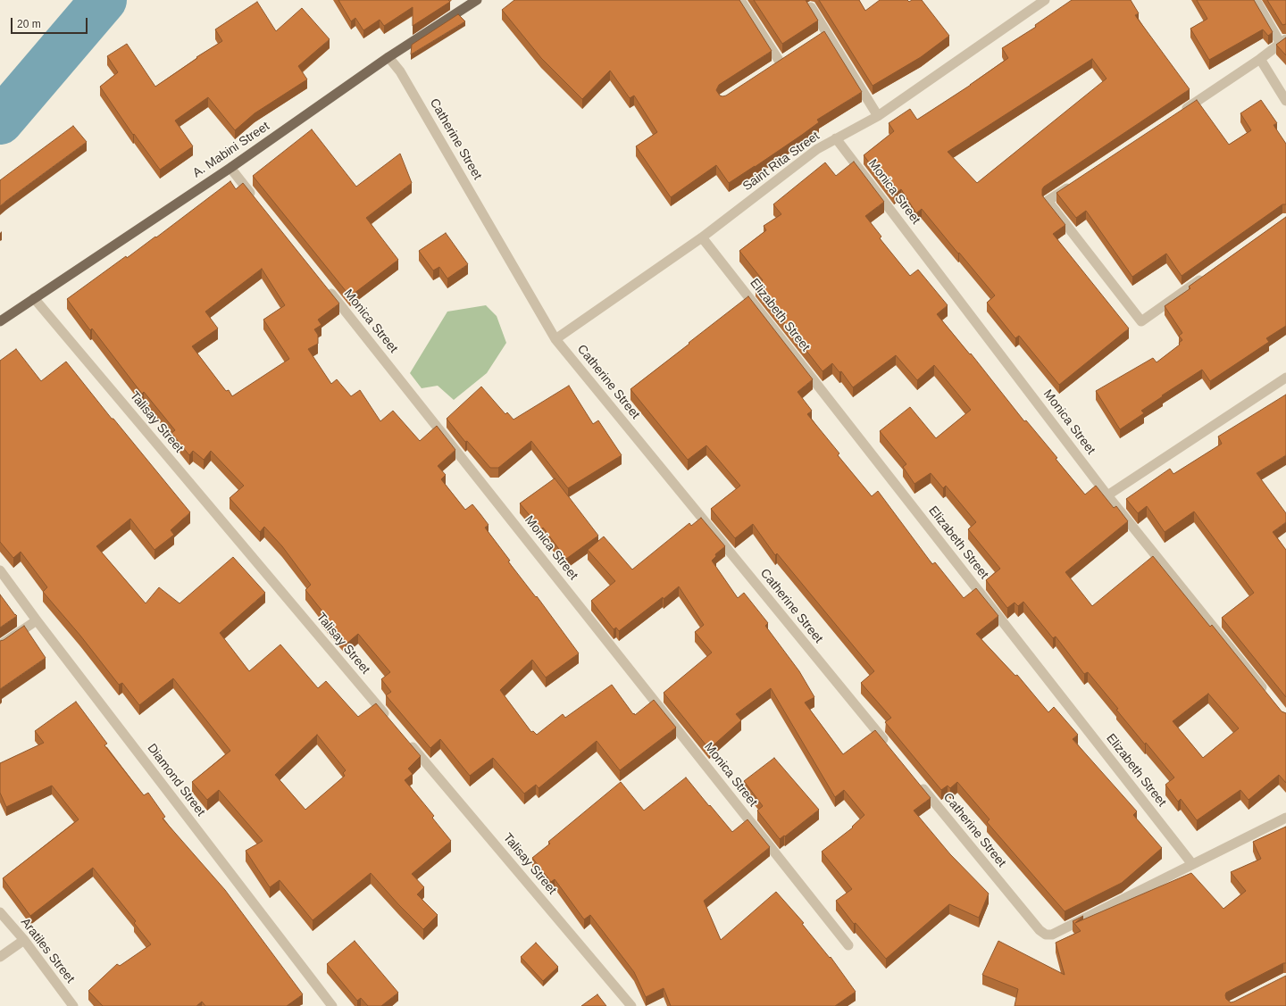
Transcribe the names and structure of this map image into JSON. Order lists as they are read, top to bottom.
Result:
{
  "streets": {
    "main road": ["A. Mabini Street"],
    "street": [
      "Catherine Street",
      "Saint Rita Street",
      "Monica Street",
      "Elizabeth Street",
      "Talisay Street",
      "Diamond Street",
      "Aratiles Street"
    ]
  },
  "crossings": [
    ["Catherine Street", "A. Mabini Street"],
    ["Catherine Street", "Saint Rita Street"],
    ["Catherine Street", "Elizabeth Street"],
    ["A. Mabini Street", "Talisay Street"],
    ["Saint Rita Street", "Monica Street"],
    ["Saint Rita Street", "Elizabeth Street"]
  ],
  "scale_bar": "20 m"
}
